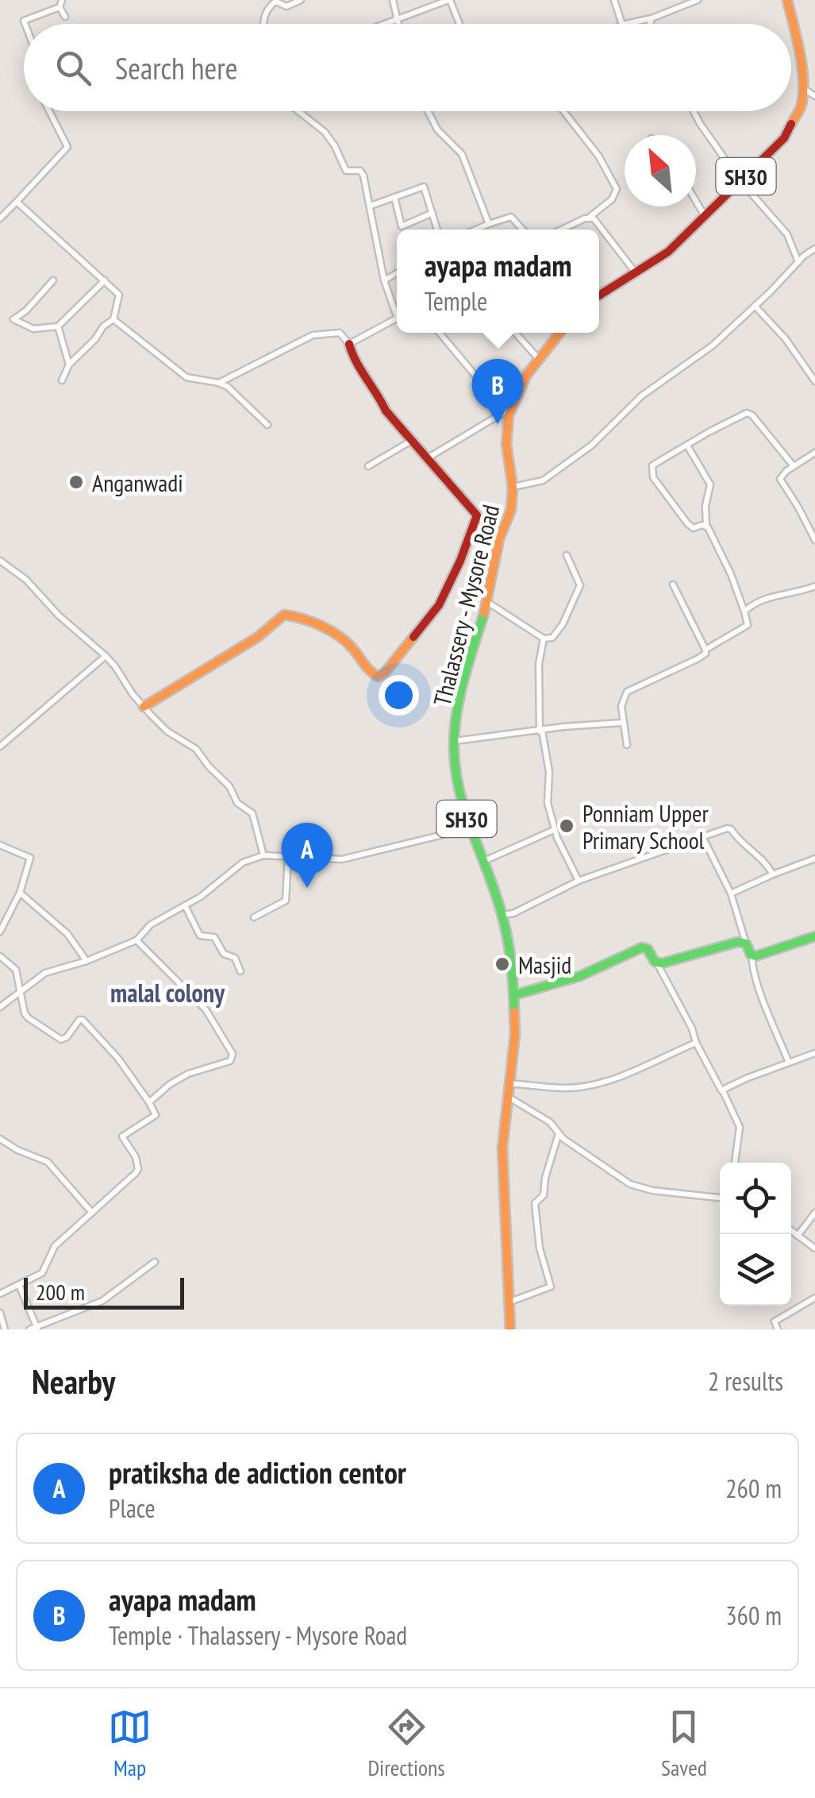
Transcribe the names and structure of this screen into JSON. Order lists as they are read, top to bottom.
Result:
{
  "streets": {
    "main road": ["SH30", "Thalassery - Mysore Road"]
  },
  "districts": ["malal colony"],
  "places": ["Anganwadi", "Ponniam Upper Primary School", "Masjid"],
  "scale_bar": "200 m",
  "north": "top left",
  "page": {
    "search": "Search here",
    "popup": ["ayapa madam", "Temple"],
    "pins": ["B", "A"],
    "scale": "200 m",
    "heading": ["Nearby", "2 results"],
    "list": [
      {
        "mark": "A",
        "name": "pratiksha de adiction centor",
        "note": "Place",
        "value": "260 m"
      },
      {
        "mark": "B",
        "name": "ayapa madam",
        "note": "Temple · Thalassery - Mysore Road",
        "value": "360 m"
      }
    ],
    "nav": ["Map", "Directions", "Saved"]
  }
}
